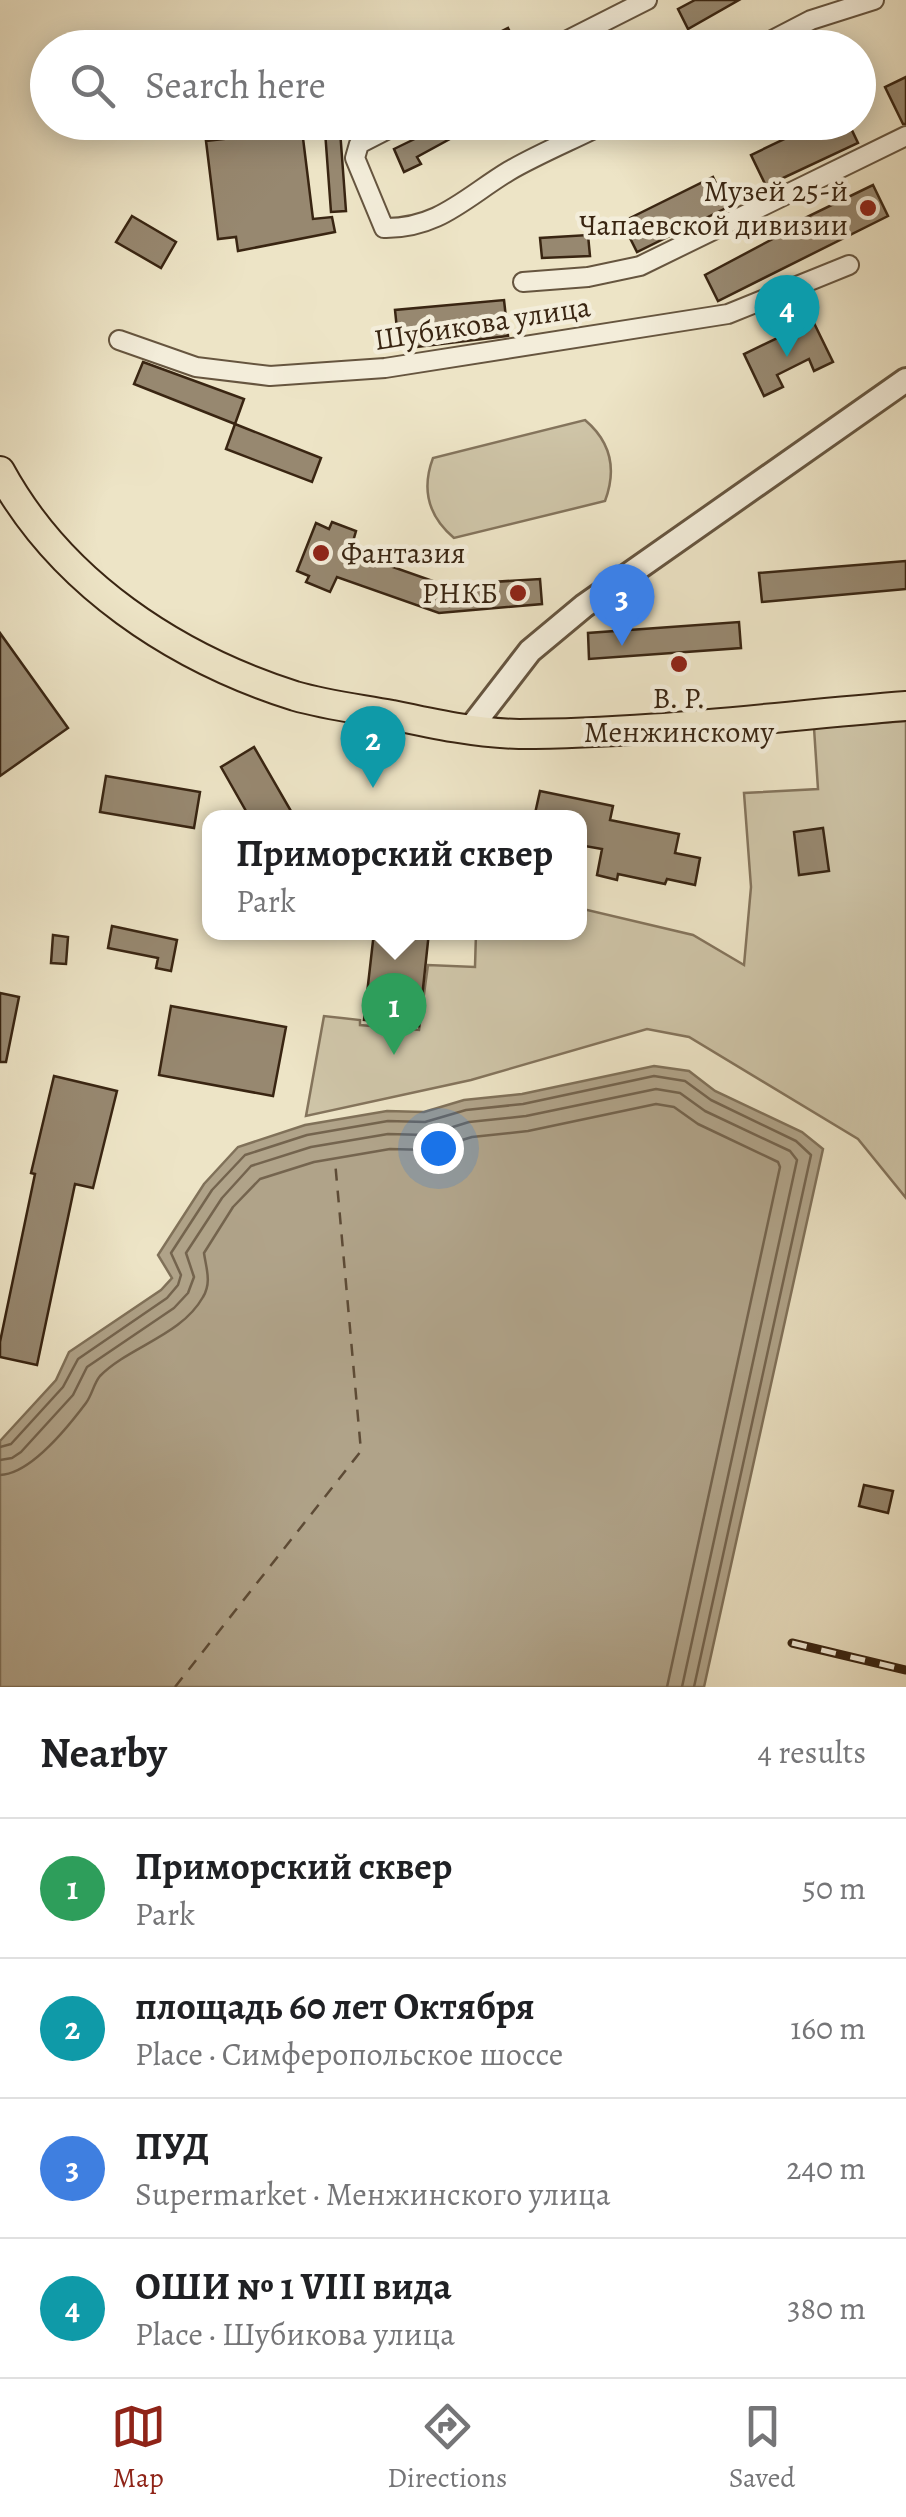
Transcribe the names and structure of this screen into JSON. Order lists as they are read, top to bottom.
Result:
{
  "streets": {
    "street": ["Шубикова улица"]
  },
  "places": [
    "Музей 25-й Чапаевской дивизии",
    "Фантазия",
    "РНКБ",
    "В. Р. Менжинскому"
  ],
  "page": {
    "search": "Search here",
    "pins": [
      "4",
      "3",
      "2",
      "1"
    ],
    "popup": ["Приморский сквер", "Park"],
    "heading": ["Nearby", "4 results"],
    "list": [
      {
        "mark": "1",
        "name": "Приморский сквер",
        "note": "Park",
        "value": "50 m"
      },
      {
        "mark": "2",
        "name": "площадь 60 лет Октября",
        "note": "Place · Симферопольское шоссе",
        "value": "160 m"
      },
      {
        "mark": "3",
        "name": "ПУД",
        "note": "Supermarket · Менжинского улица",
        "value": "240 m"
      },
      {
        "mark": "4",
        "name": "ОШИ № 1 VIII вида",
        "note": "Place · Шубикова улица",
        "value": "380 m"
      }
    ],
    "nav": ["Map", "Directions", "Saved"]
  }
}
